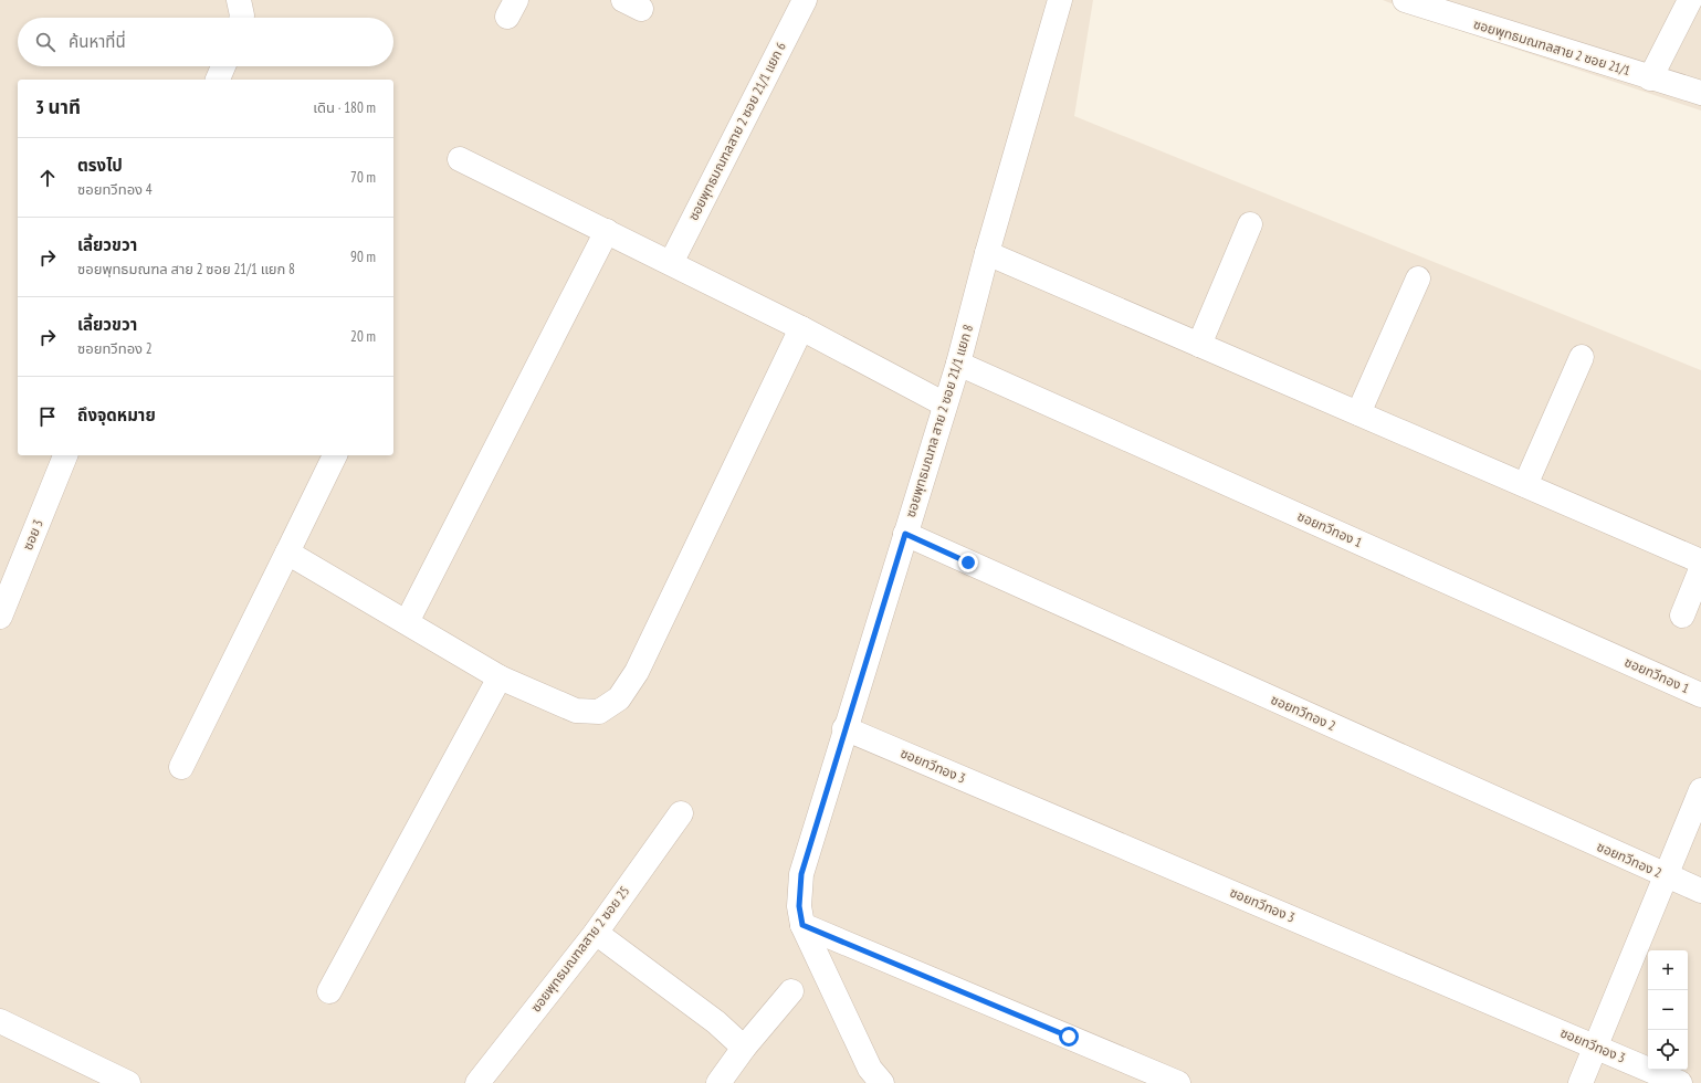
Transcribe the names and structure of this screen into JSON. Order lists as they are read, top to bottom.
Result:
{
  "streets": {
    "street": [
      "ซอยพุทธมณฑลสาย 2 ซอย 21/1",
      "ซอยพุทธมณฑลสาย 2 ซอย 21/1 แยก 6",
      "ซอยพุทธมณฑล สาย 2 ซอย 21/1 แยก 8",
      "ซอยทวีทอง 1",
      "ซอย 3",
      "ซอยทวีทอง 2",
      "ซอยทวีทอง 3",
      "ซอยพุทธมณฑลสาย 2 ซอย 25"
    ]
  },
  "crossings": [
    ["ซอยพุทธมณฑล สาย 2 ซอย 21/1 แยก 8", "ซอยทวีทอง 1"],
    ["ซอยพุทธมณฑล สาย 2 ซอย 21/1 แยก 8", "ซอยทวีทอง 2"],
    ["ซอยพุทธมณฑล สาย 2 ซอย 21/1 แยก 8", "ซอยทวีทอง 3"]
  ],
  "page": {
    "search": "ค้นหาที่นี่",
    "heading": ["3 นาที", "เดิน · 180 m"],
    "list": [
      ["ตรงไป", "ซอยทวีทอง 4", "70 m"],
      ["เลี้ยวขวา", "ซอยพุทธมณฑล สาย 2 ซอย 21/1 แยก 8", "90 m"],
      ["เลี้ยวขวา", "ซอยทวีทอง 2", "20 m"],
      "ถึงจุดหมาย"
    ],
    "map_buttons": ["+", "−"]
  }
}
